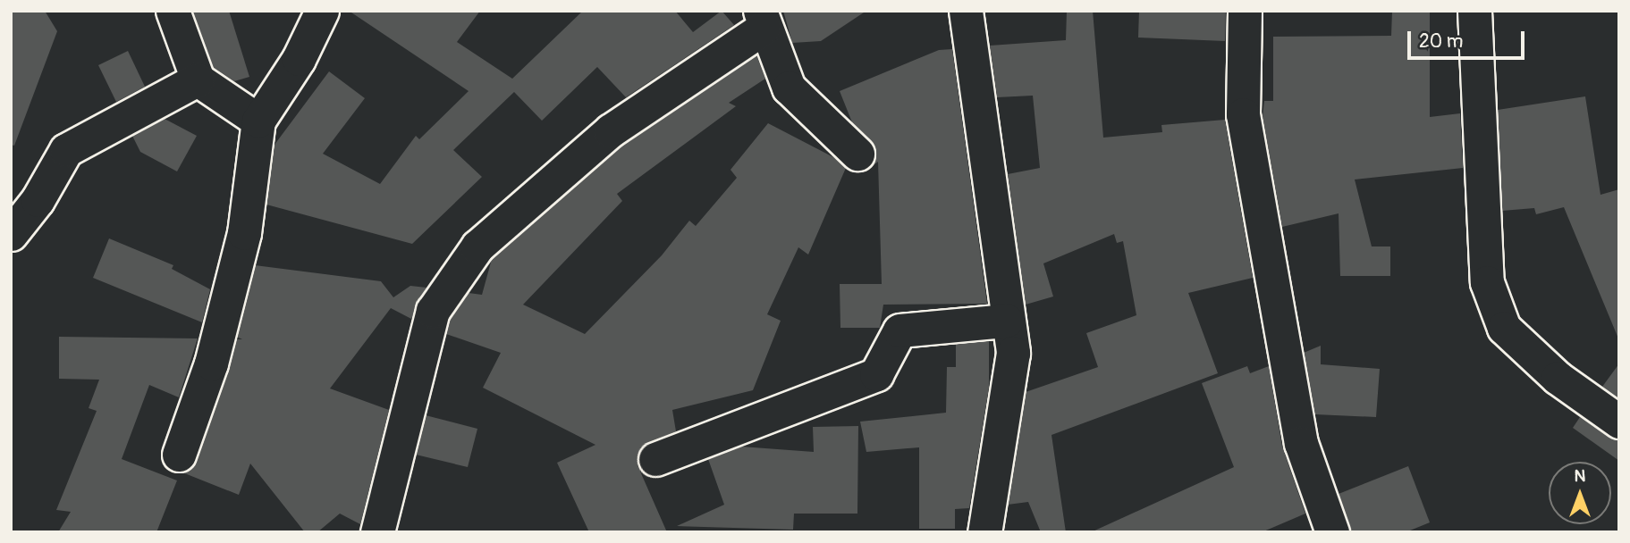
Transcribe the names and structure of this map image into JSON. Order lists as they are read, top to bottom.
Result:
{
  "scale_bar": "20 m",
  "north": "top"
}
